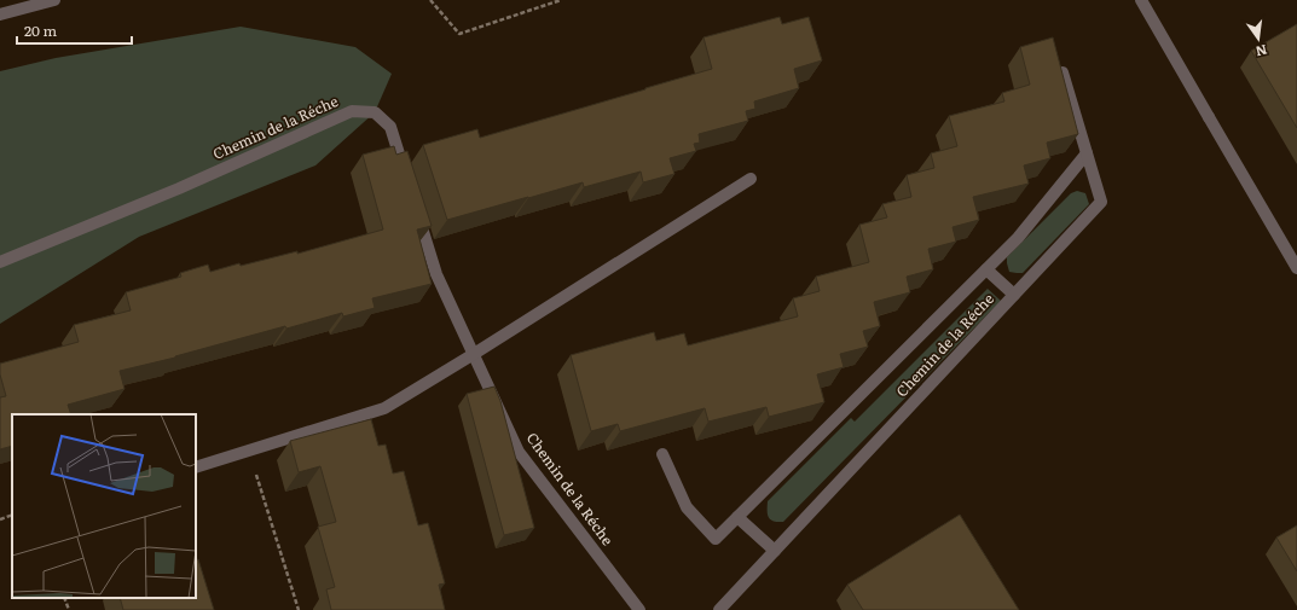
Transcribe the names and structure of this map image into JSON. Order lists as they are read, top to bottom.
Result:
{
  "streets": {
    "street": ["Chemin de la Réche"]
  },
  "scale_bar": "20 m",
  "north": "bottom"
}
